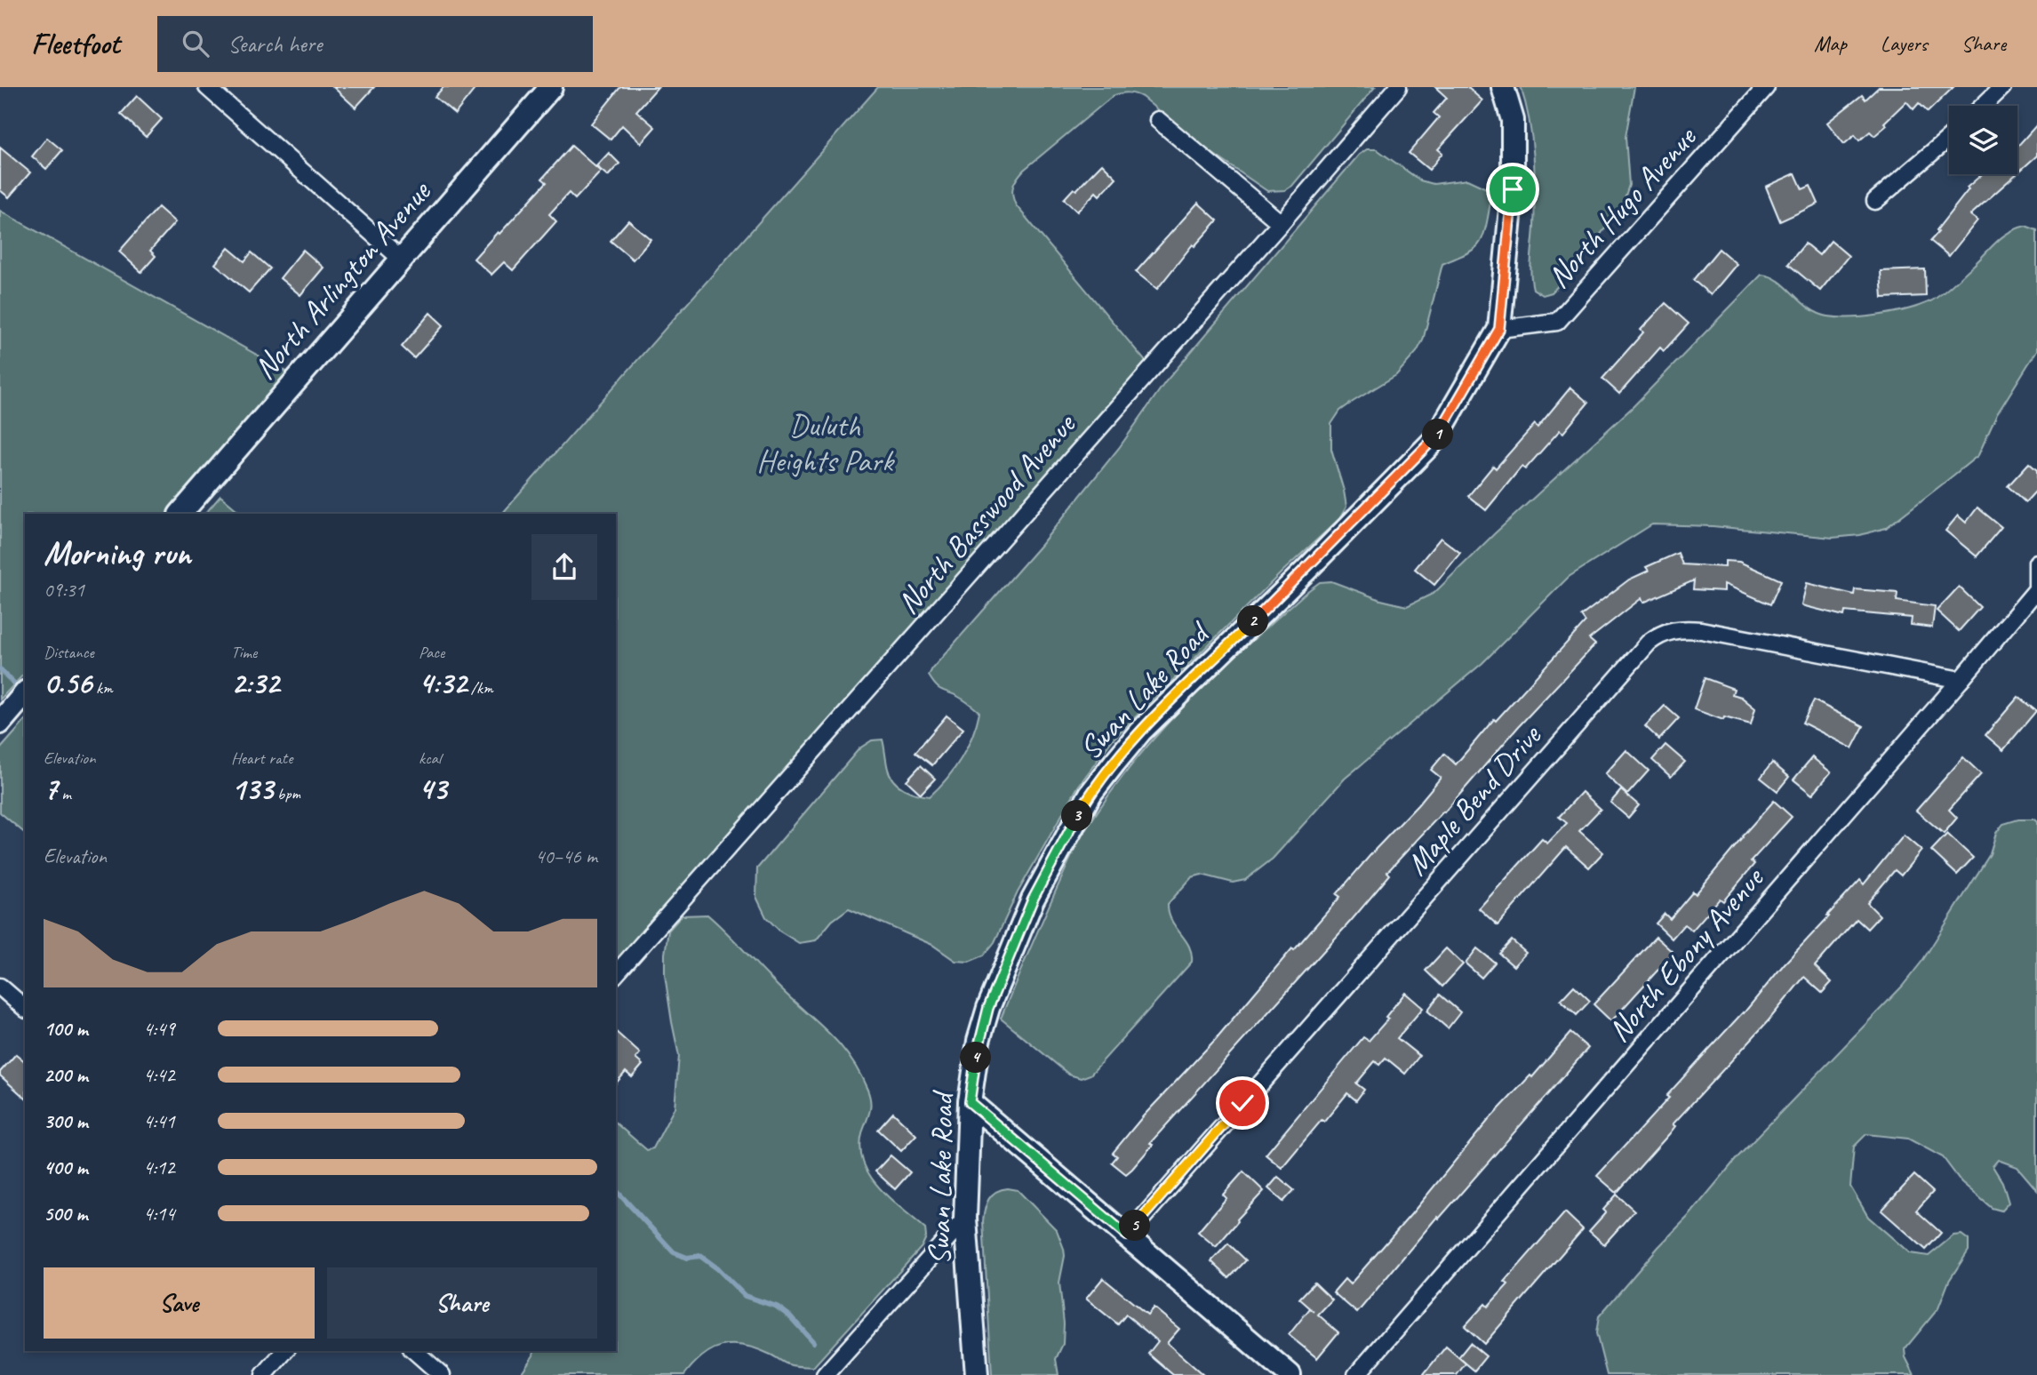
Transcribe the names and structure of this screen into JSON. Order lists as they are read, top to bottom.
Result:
{
  "streets": {
    "street": [
      "North Hugo Avenue",
      "North Arlington Avenue",
      "North Basswood Avenue",
      "Swan Lake Road",
      "Maple Bend Drive",
      "North Ebony Avenue"
    ]
  },
  "crossings": [
    ["North Hugo Avenue", "Swan Lake Road"],
    ["Maple Bend Drive", "North Ebony Avenue"]
  ],
  "parks": ["Duluth Heights Park"],
  "page": {
    "header": "Fleetfoot",
    "search": "Search here",
    "nav": ["Map", "Layers", "Share"],
    "pins": [
      "1",
      "2",
      "3",
      "4",
      "5"
    ],
    "heading": ["Morning run", "09:31"],
    "stats": [
      ["Distance", "0.56 km"],
      ["Time", "2:32"],
      ["Pace", "4:32 /km"],
      ["Elevation", "7 m"],
      ["Heart rate", "133 bpm"],
      ["kcal", "43"]
    ],
    "chart": ["Elevation", "40–46 m"],
    "list": [
      {
        "name": "100 m",
        "note": "4:49"
      },
      {
        "name": "200 m",
        "note": "4:42"
      },
      {
        "name": "300 m",
        "note": "4:41"
      },
      {
        "name": "400 m",
        "note": "4:12"
      },
      {
        "name": "500 m",
        "note": "4:14"
      }
    ],
    "buttons": ["Save", "Share"]
  }
}
